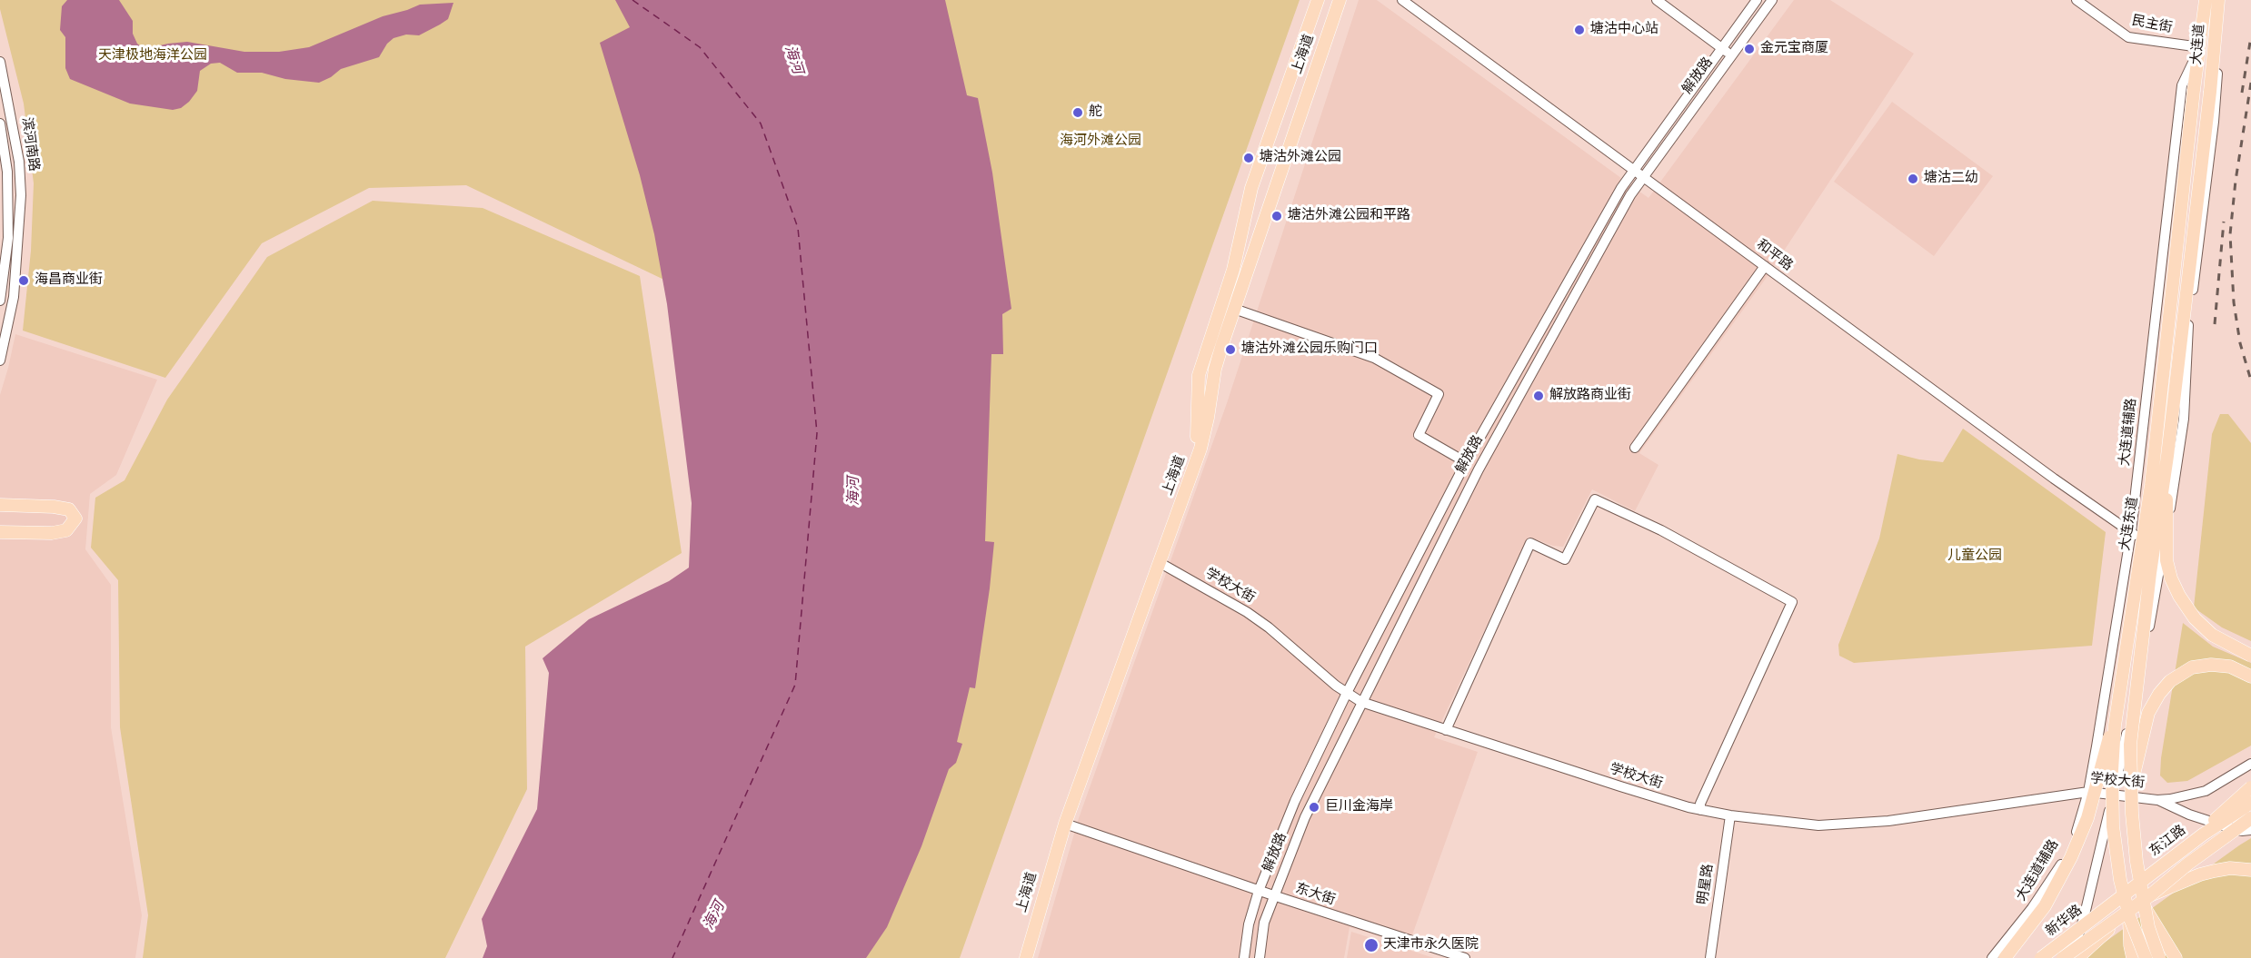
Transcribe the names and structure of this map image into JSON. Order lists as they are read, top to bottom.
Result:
{
  "streets": {
    "main road": [
      "大连道",
      "上海道",
      "大连东道",
      "东江路",
      "新华路"
    ],
    "street": [
      "民主街",
      "解放路",
      "滨河南路",
      "和平路",
      "大连道辅路",
      "学校大街",
      "明星路",
      "东大街"
    ]
  },
  "crossings": [
    ["民主街", "大连道"],
    ["民主街", "大连道辅路"],
    ["大连道", "大连道辅路"],
    ["大连道", "大连东道"],
    ["上海道", "学校大街"],
    ["上海道", "东大街"],
    ["解放路", "和平路"],
    ["解放路", "学校大街"],
    ["解放路", "东大街"],
    ["和平路", "大连道辅路"],
    ["大连道辅路", "学校大街"],
    ["学校大街", "明星路"],
    ["东江路", "新华路"]
  ],
  "water": ["海河"],
  "parks": ["天津极地海洋公园", "海河外滩公园", "儿童公园"],
  "places": [
    "塘沽中心站",
    "金元宝商厦",
    "舵",
    "塘沽外滩公园",
    "塘沽二幼",
    "塘沽外滩公园和平路",
    "海昌商业街",
    "塘沽外滩公园乐购门口",
    "解放路商业街",
    "巨川金海岸",
    "天津市永久医院"
  ]
}
